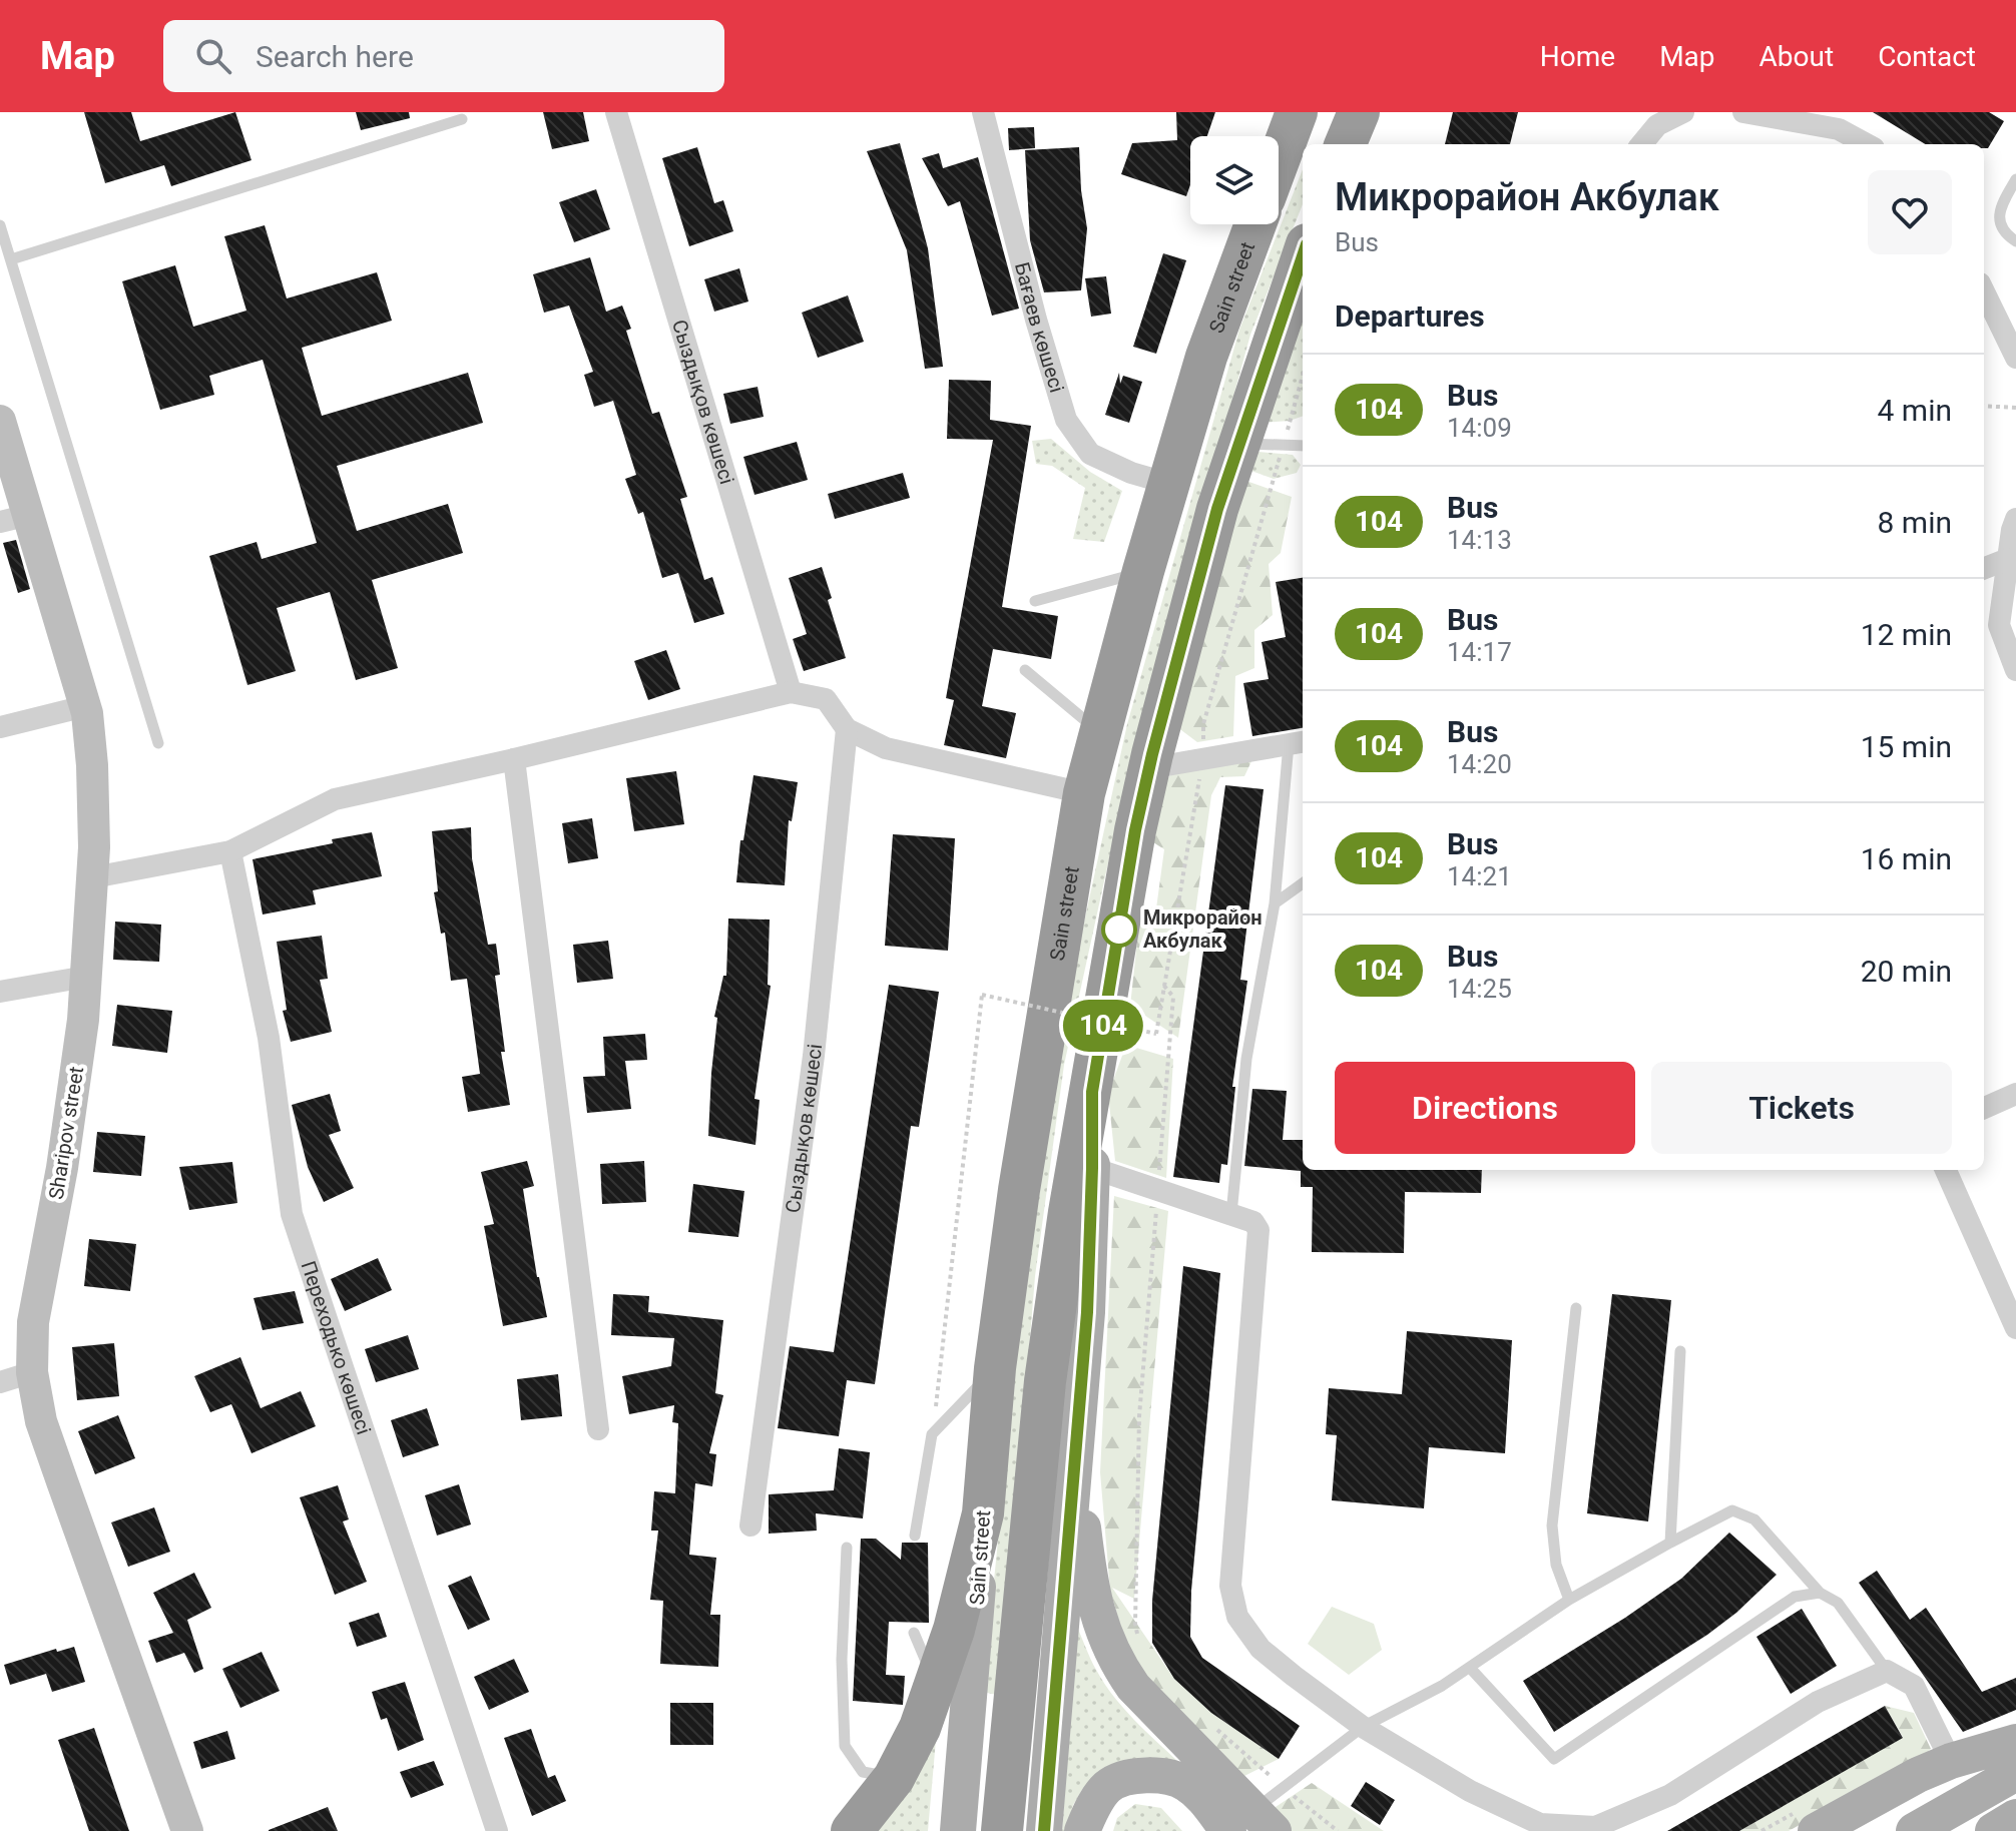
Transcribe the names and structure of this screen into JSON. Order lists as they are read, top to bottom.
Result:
{
  "streets": {
    "highway": ["Sain street"],
    "street": [
      "Бағаев көшесі",
      "Сыздықов көшесі",
      "Sharipov street",
      "Переходько көшесі"
    ]
  },
  "crossings": [
    ["Sain street", "Бағаев көшесі"]
  ],
  "places": ["Микрорайон Акбулак"],
  "lines": ["bus line 104"],
  "page": {
    "header": "Map",
    "search": "Search here",
    "nav": [
      "Home",
      "Map",
      "About",
      "Contact"
    ],
    "on_map": "104",
    "heading": [
      ["Микрорайон Акбулак", "Bus"],
      "Departures"
    ],
    "list": [
      {
        "mark": "104",
        "name": "Bus",
        "note": "14:09",
        "value": "4 min"
      },
      {
        "mark": "104",
        "name": "Bus",
        "note": "14:13",
        "value": "8 min"
      },
      {
        "mark": "104",
        "name": "Bus",
        "note": "14:17",
        "value": "12 min"
      },
      {
        "mark": "104",
        "name": "Bus",
        "note": "14:20",
        "value": "15 min"
      },
      {
        "mark": "104",
        "name": "Bus",
        "note": "14:21",
        "value": "16 min"
      },
      {
        "mark": "104",
        "name": "Bus",
        "note": "14:25",
        "value": "20 min"
      }
    ],
    "buttons": ["Directions", "Tickets"]
  }
}
